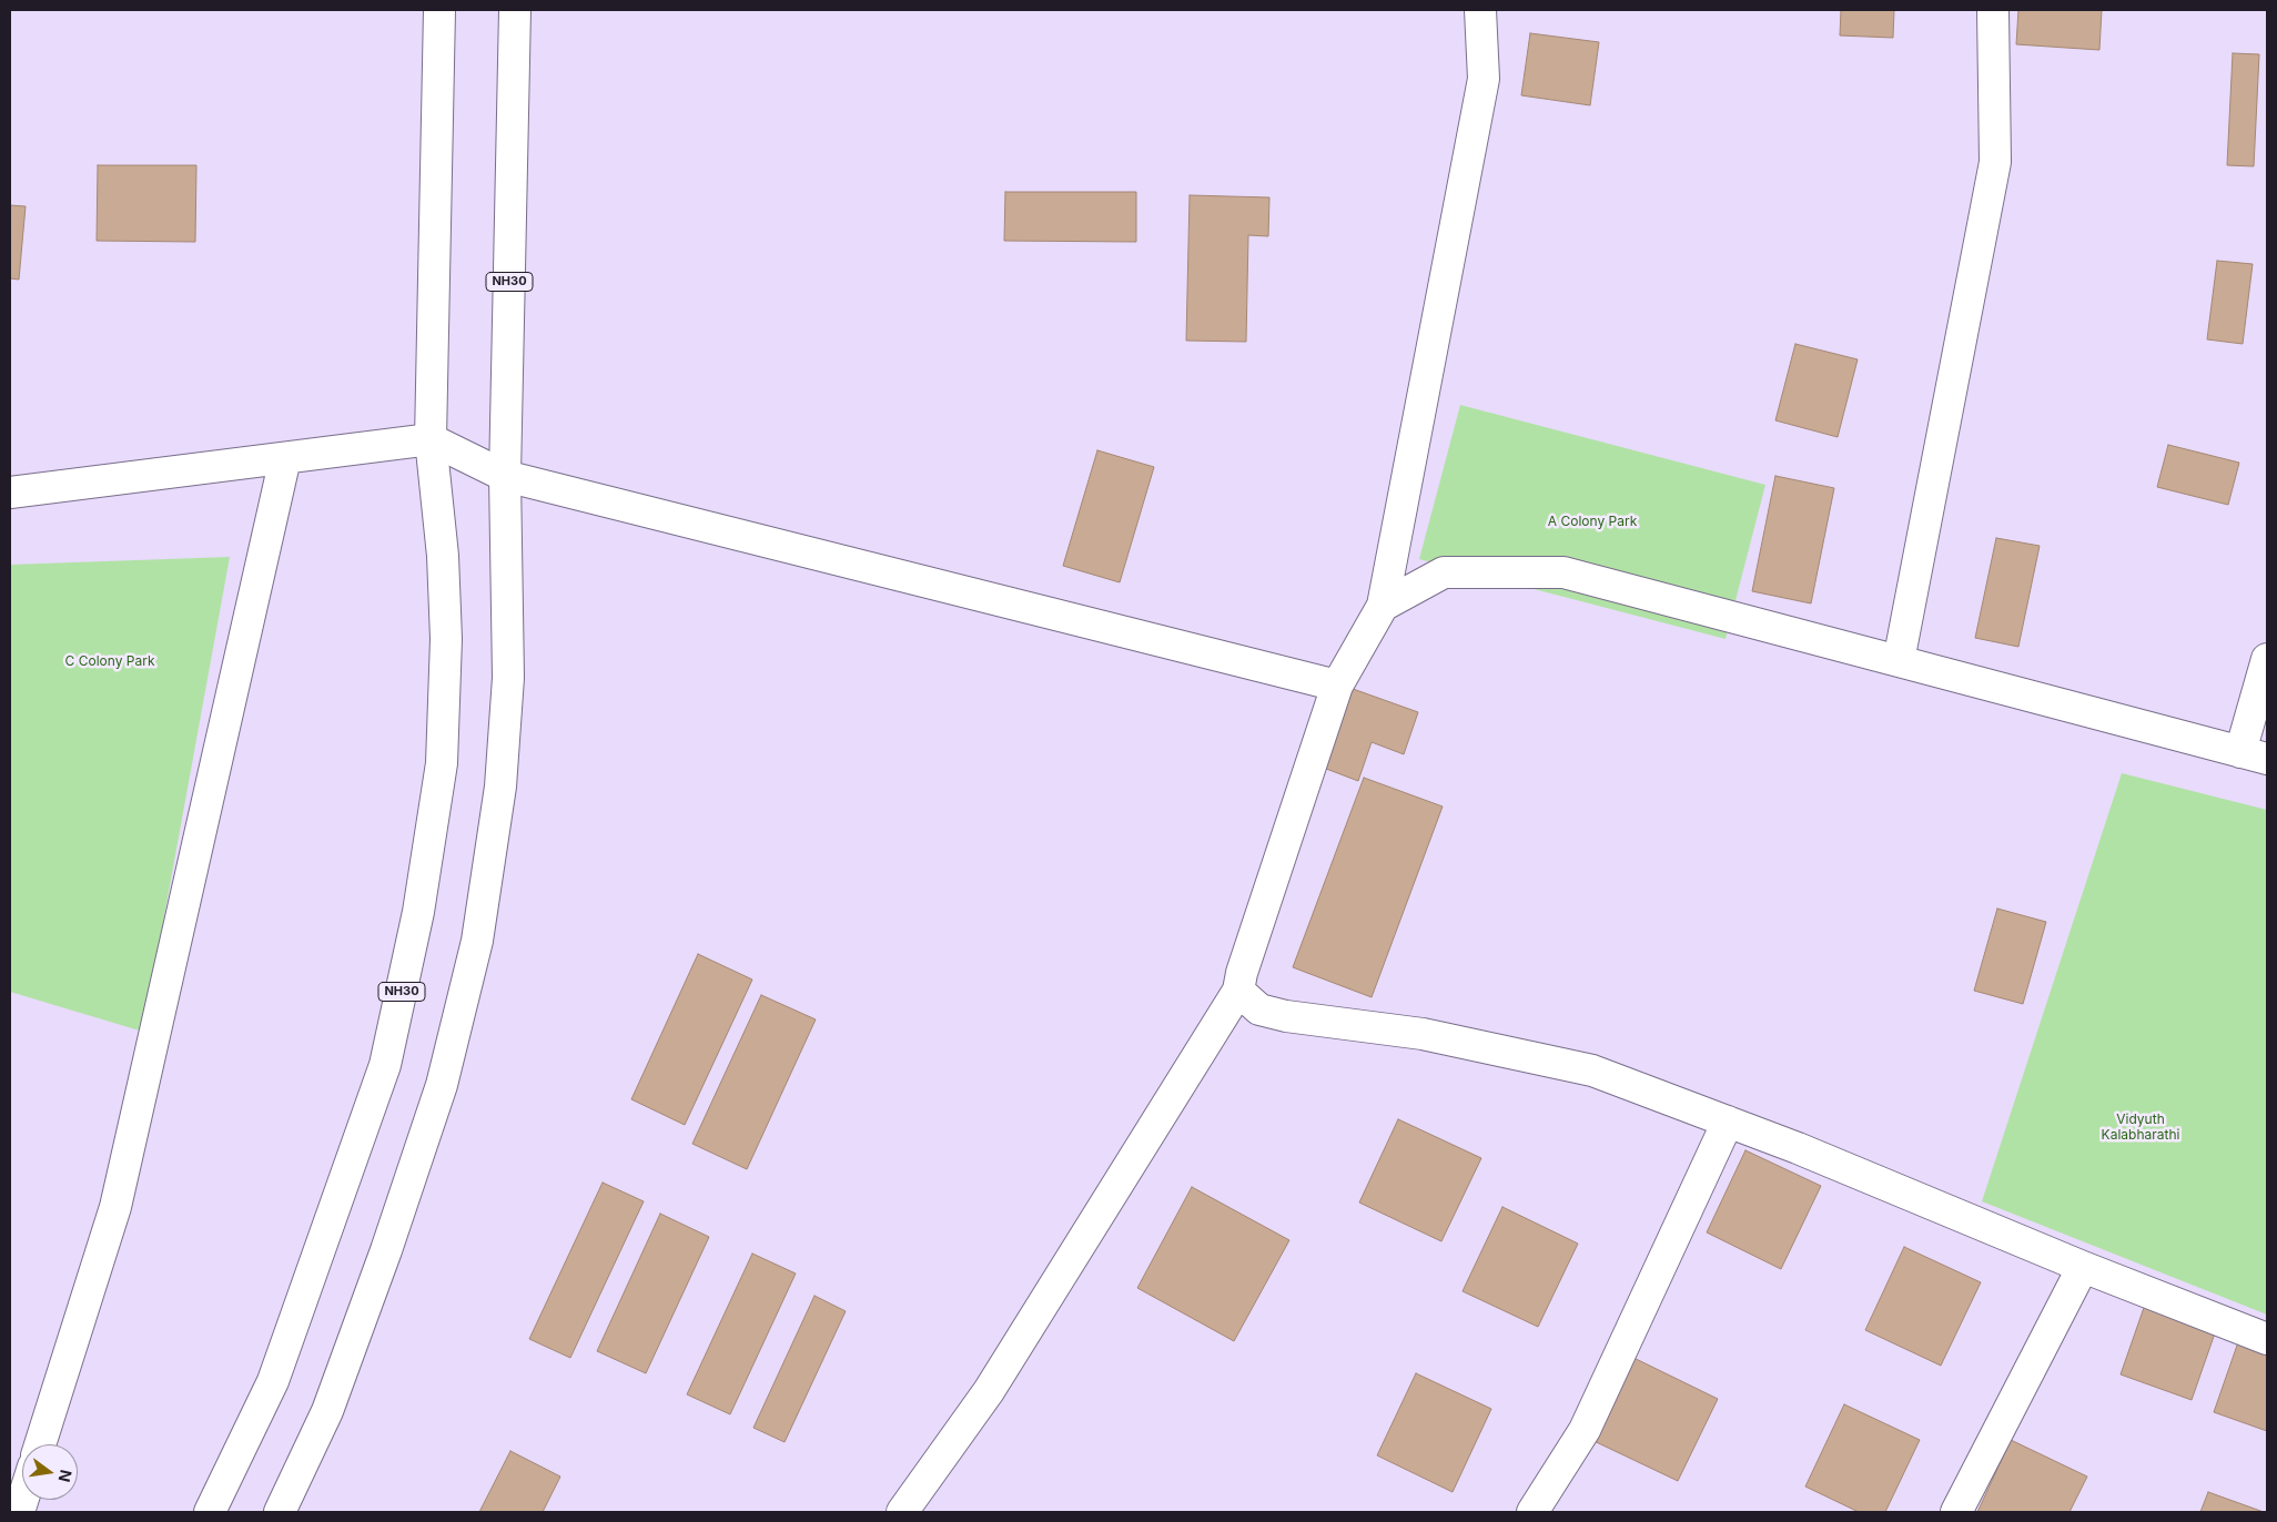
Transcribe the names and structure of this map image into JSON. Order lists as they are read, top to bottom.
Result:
{
  "streets": {
    "main road": ["NH30"]
  },
  "parks": ["A Colony Park", "C Colony Park", "Vidyuth Kalabharathi"],
  "north": "right"
}
